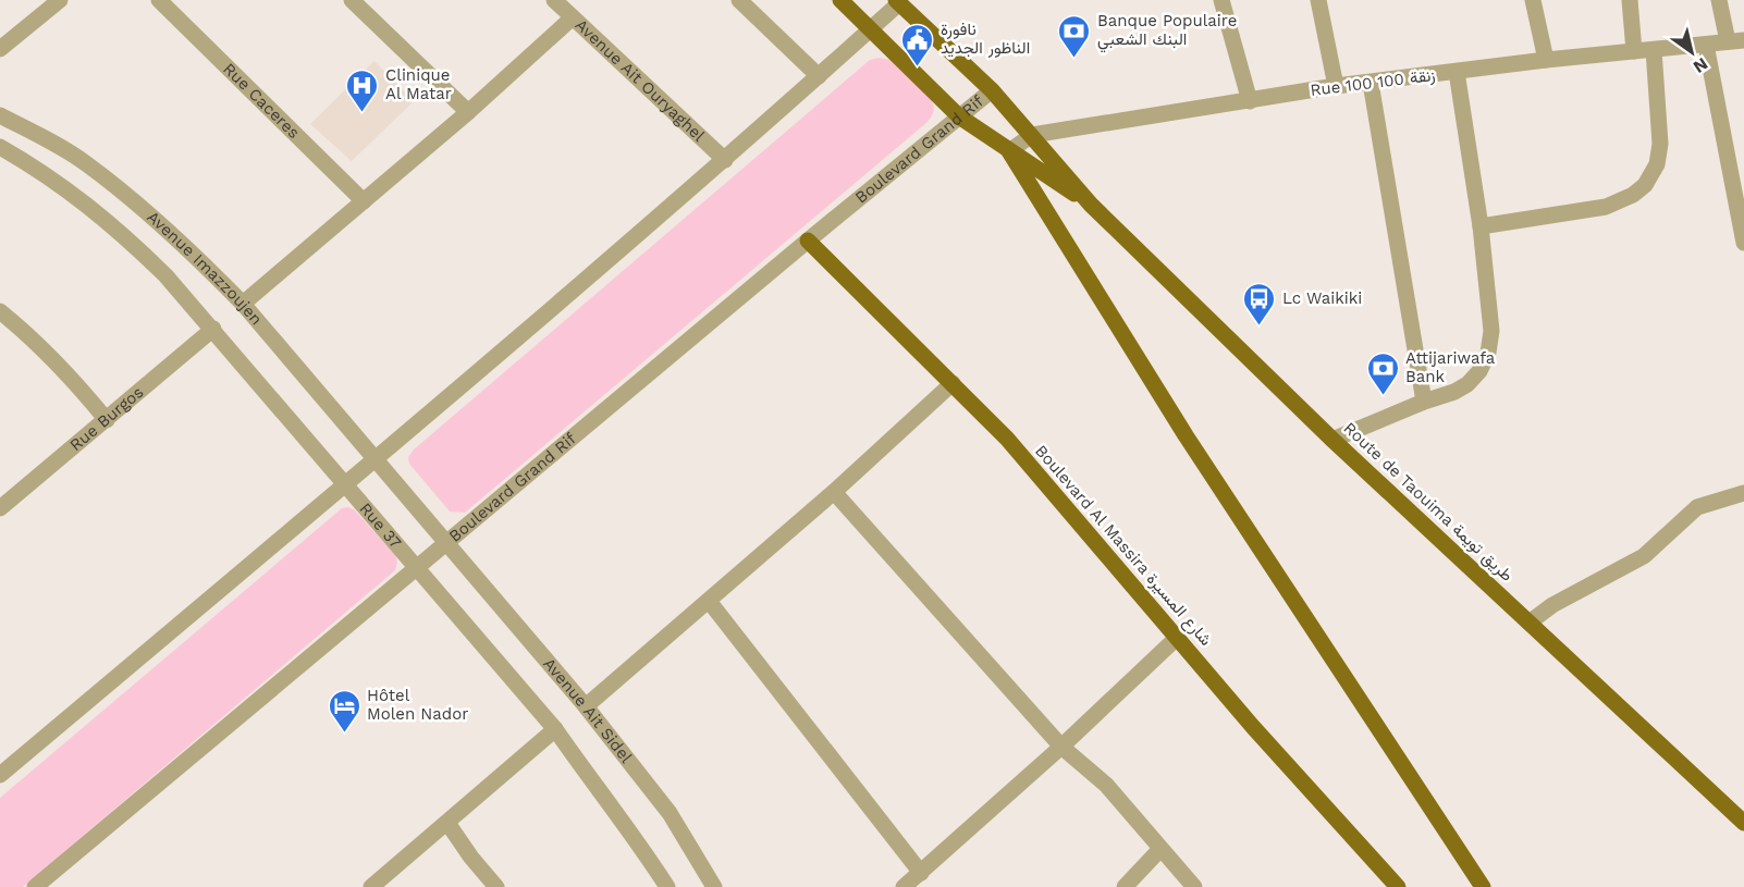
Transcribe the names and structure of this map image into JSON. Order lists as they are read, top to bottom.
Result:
{
  "streets": {
    "main road": ["Route de Taouima طريق تويمة", "Boulevard Al Massira شارع المسيرة"],
    "street": [
      "Avenue Ait Ouryaghel",
      "Rue 100 زنقة 100",
      "Rue Caceres",
      "Boulevard Grand Rif",
      "Avenue Imazzoujen",
      "Rue Burgos",
      "Rue 37",
      "Avenue Ait Sidel"
    ]
  },
  "crossings": [
    ["Rue 100 زنقة 100", "Route de Taouima طريق تويمة"],
    ["Boulevard Grand Rif", "Route de Taouima طريق تويمة"],
    ["Boulevard Grand Rif", "Rue 37"],
    ["Boulevard Grand Rif", "Boulevard Al Massira شارع المسيرة"],
    ["Boulevard Grand Rif", "Avenue Ait Sidel"],
    ["Avenue Imazzoujen", "Rue Burgos"],
    ["Avenue Imazzoujen", "Rue 37"]
  ],
  "places": {
    "bank": ["Banque Populaire البنك الشعبي", "Attijariwafa Bank"],
    "public building": ["نافورة الناظور الجديد"],
    "hospital": ["Clinique Al Matar"],
    "bus stop": ["Lc Waikiki"],
    "hotel": ["Hôtel Molen Nador"]
  },
  "north": "bottom right"
}
